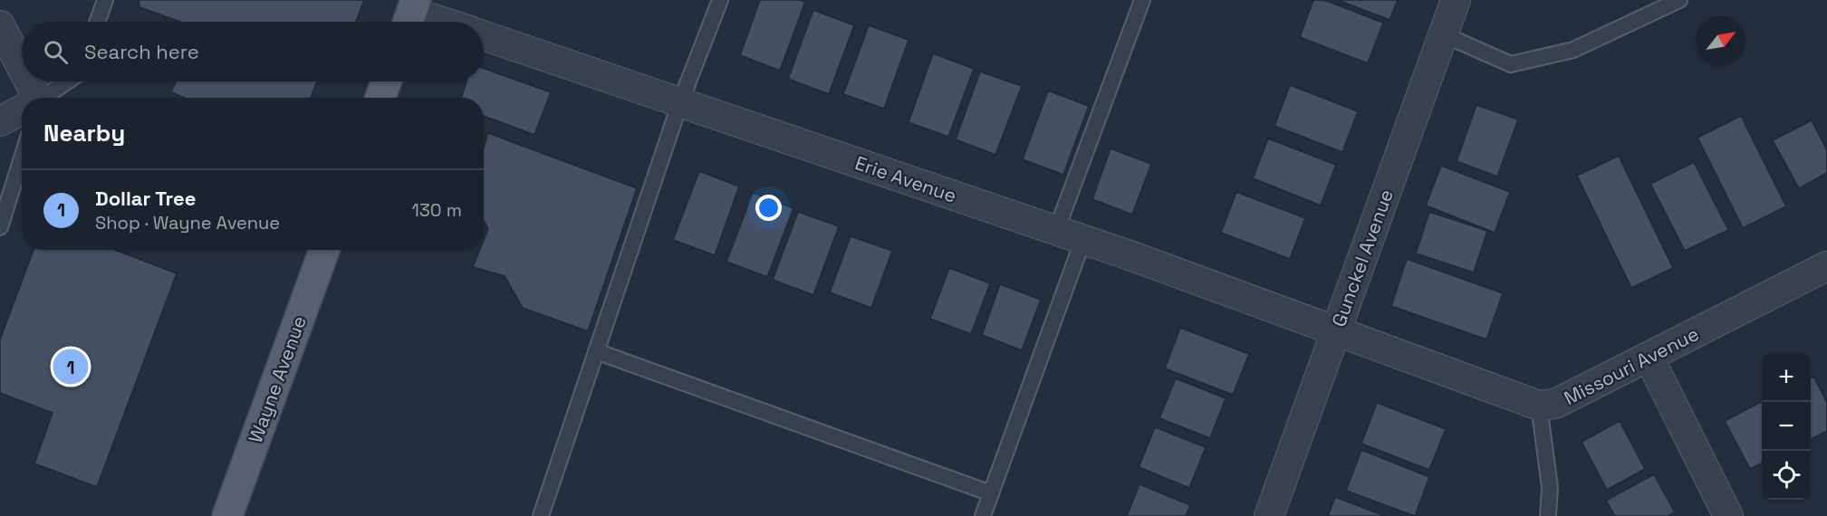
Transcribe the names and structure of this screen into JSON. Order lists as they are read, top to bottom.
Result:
{
  "streets": {
    "main road": ["Wayne Avenue"],
    "street": ["Erie Avenue", "Gunckel Avenue", "Missouri Avenue"]
  },
  "crossings": [
    ["Erie Avenue", "Gunckel Avenue"],
    ["Erie Avenue", "Missouri Avenue"],
    ["Gunckel Avenue", "Missouri Avenue"]
  ],
  "north": "top right",
  "page": {
    "search": "Search here",
    "heading": "Nearby",
    "list": [
      {
        "mark": "1",
        "name": "Dollar Tree",
        "note": "Shop · Wayne Avenue",
        "value": "130 m"
      }
    ],
    "pins": "1",
    "map_buttons": ["+", "−"]
  }
}
